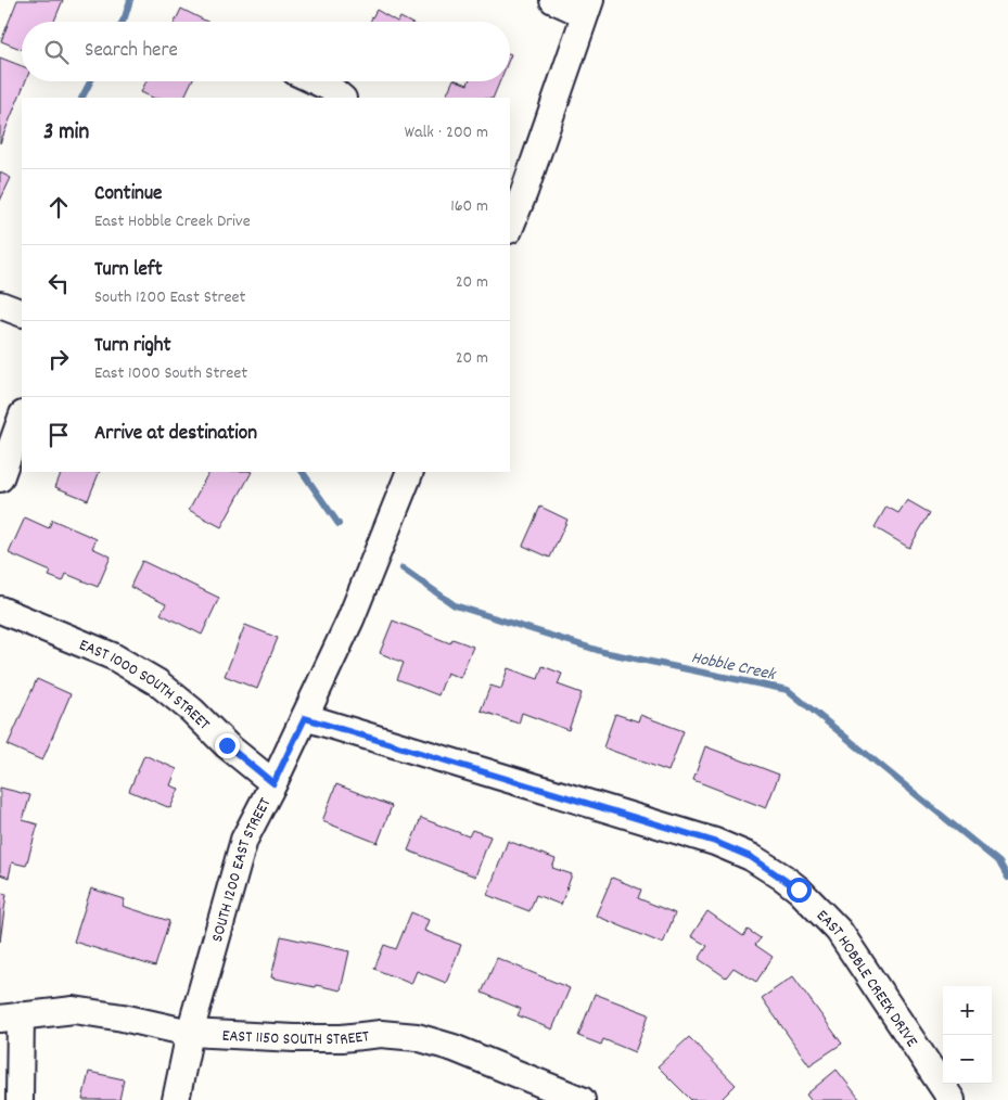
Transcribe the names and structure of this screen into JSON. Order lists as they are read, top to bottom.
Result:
{
  "streets": {
    "street": [
      "EAST 1000 SOUTH STREET",
      "SOUTH 1200 EAST STREET",
      "EAST HOBBLE CREEK DRIVE",
      "EAST 1150 SOUTH STREET"
    ]
  },
  "crossings": [
    ["EAST 1000 SOUTH STREET", "SOUTH 1200 EAST STREET"],
    ["SOUTH 1200 EAST STREET", "EAST HOBBLE CREEK DRIVE"],
    ["SOUTH 1200 EAST STREET", "EAST 1150 SOUTH STREET"]
  ],
  "water": ["Hobble Creek"],
  "page": {
    "search": "Search here",
    "heading": ["3 min", "Walk · 200 m"],
    "list": [
      ["Continue", "East Hobble Creek Drive", "160 m"],
      ["Turn left", "South 1200 East Street", "20 m"],
      ["Turn right", "East 1000 South Street", "20 m"],
      "Arrive at destination"
    ],
    "map_buttons": ["+", "−"]
  }
}
